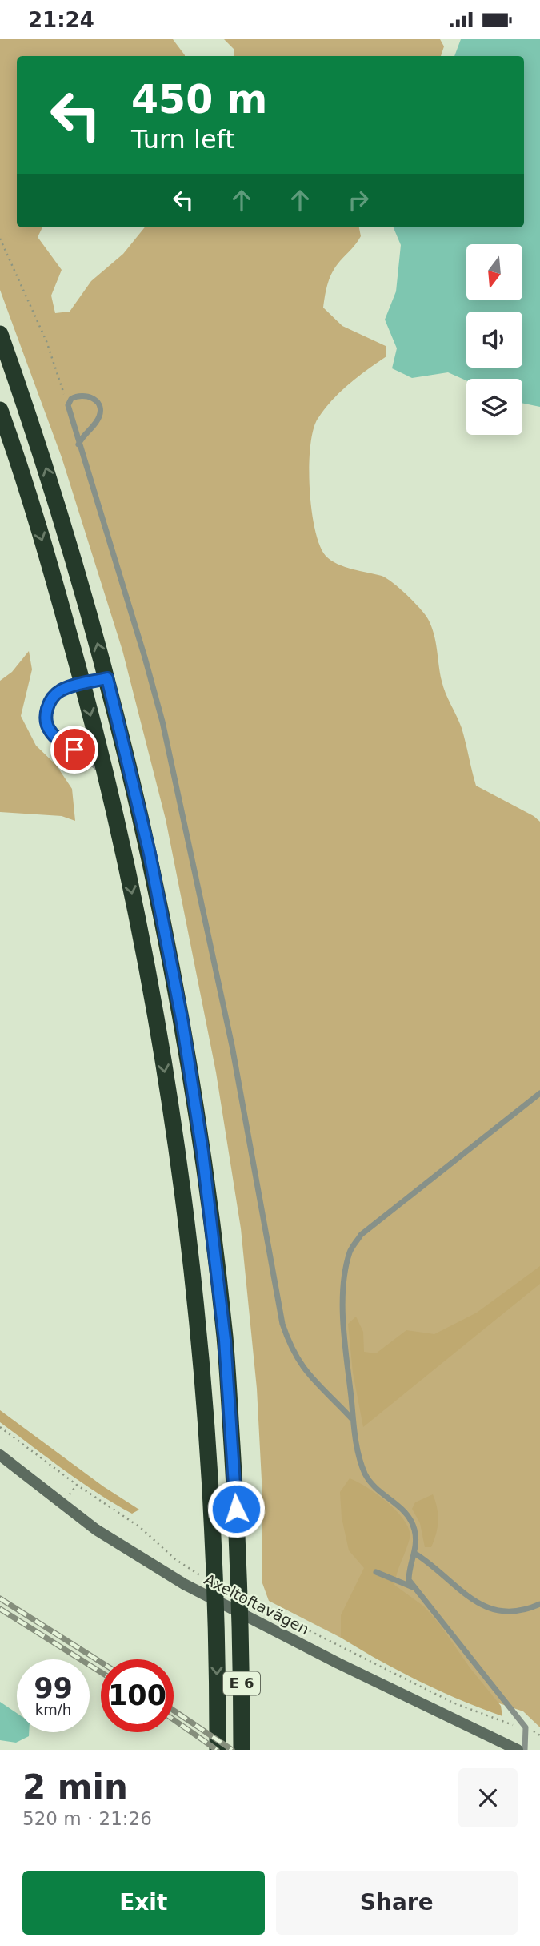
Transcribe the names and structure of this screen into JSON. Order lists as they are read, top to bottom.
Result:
{
  "streets": {
    "highway": ["E 6"],
    "main road": ["Axeltoftavägen"]
  },
  "north": "bottom",
  "page": {
    "status": "21:24",
    "turn": ["450 m", "Turn left"],
    "speed": "99 km/h",
    "limit": "100",
    "heading": ["2 min", "520 m · 21:26"],
    "buttons": ["Exit", "Share"]
  }
}
